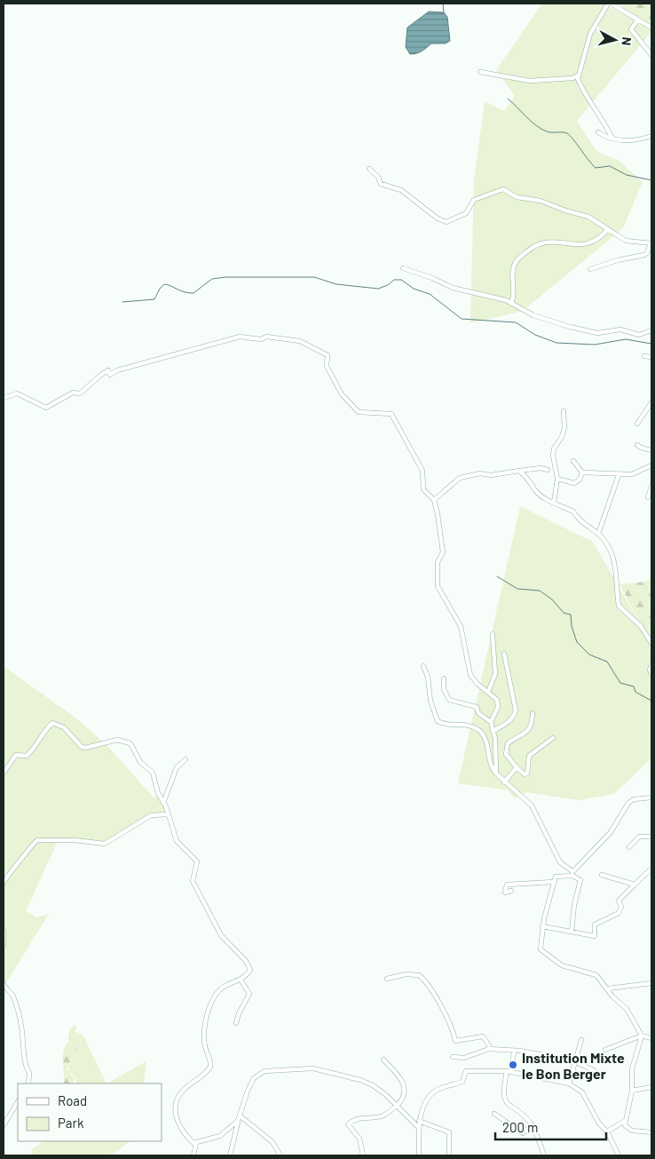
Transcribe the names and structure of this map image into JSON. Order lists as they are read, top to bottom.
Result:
{
  "places": ["Institution Mixte le Bon Berger"],
  "legend": ["Road", "Park"],
  "scale_bar": "200 m",
  "north": "right"
}
